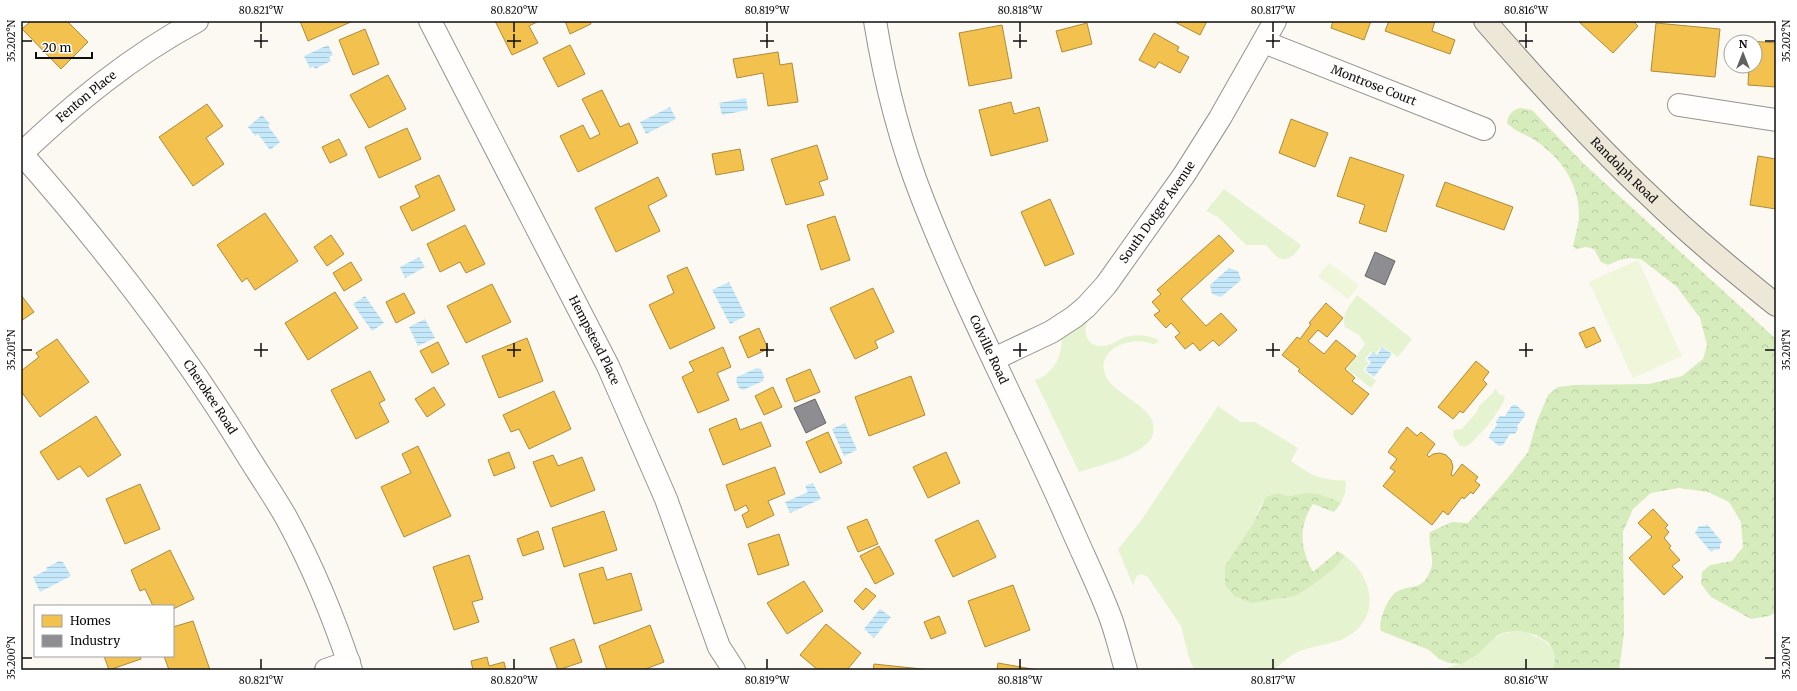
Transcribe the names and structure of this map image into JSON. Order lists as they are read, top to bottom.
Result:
{
  "streets": {
    "main road": ["Randolph Road"],
    "street": [
      "Montrose Court",
      "Fenton Place",
      "South Dotger Avenue",
      "Hempstead Place",
      "Colville Road",
      "Cherokee Road"
    ]
  },
  "crossings": [
    ["Montrose Court", "South Dotger Avenue"],
    ["Fenton Place", "Cherokee Road"],
    ["South Dotger Avenue", "Colville Road"]
  ],
  "legend": ["Homes", "Industry"],
  "scale_bar": "20 m",
  "north": "top",
  "coordinates": [
    "80.821°W",
    "80.820°W",
    "80.819°W",
    "80.818°W",
    "80.817°W",
    "80.816°W",
    "35.202°N",
    "35.201°N",
    "35.200°N"
  ]
}
